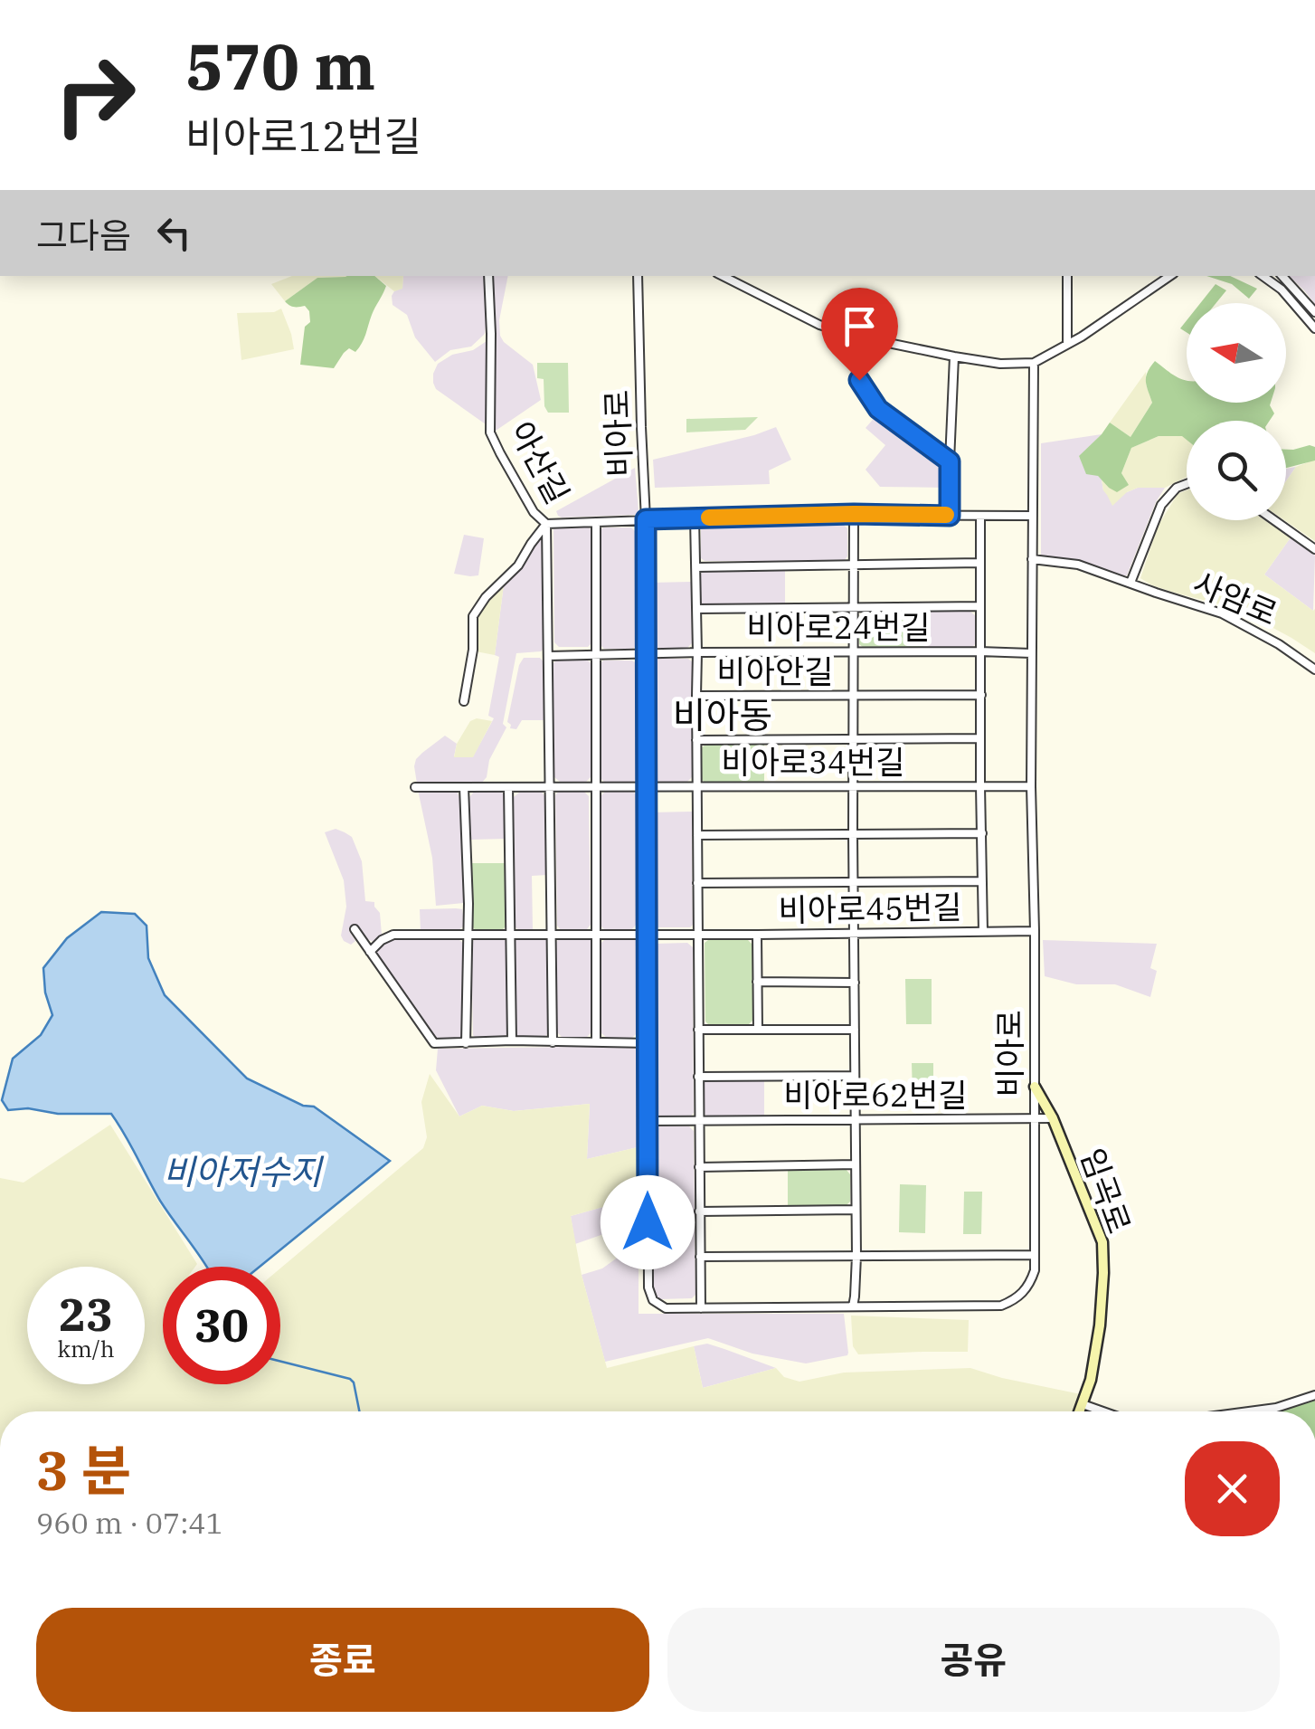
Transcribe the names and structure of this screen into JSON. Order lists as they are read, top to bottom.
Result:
{
  "streets": {
    "main road": ["임곡로"],
    "street": [
      "비아로",
      "아산길",
      "사암로",
      "비아로24번길",
      "비아안길",
      "비아로34번길",
      "비아로45번길",
      "비아로62번길"
    ]
  },
  "crossings": [
    ["비아로", "사암로"],
    ["비아로", "비아로24번길"],
    ["비아로", "비아안길"],
    ["비아로", "비아로34번길"],
    ["비아로", "비아로45번길"],
    ["비아로", "비아로62번길"],
    ["비아로", "임곡로"],
    ["비아로24번길", "비아안길"],
    ["비아로24번길", "비아로34번길"],
    ["비아안길", "비아로34번길"],
    ["비아안길", "비아로45번길"],
    ["비아안길", "비아로62번길"],
    ["비아로34번길", "비아로45번길"],
    ["비아로62번길", "임곡로"]
  ],
  "districts": ["비아동"],
  "water": ["비아저수지"],
  "north": "left",
  "page": {
    "turn": ["570 m", "비아로12번길"],
    "then": "그다음",
    "speed": "23 km/h",
    "limit": "30",
    "heading": ["3 분", "960 m · 07:41"],
    "buttons": ["종료", "공유"]
  }
}
